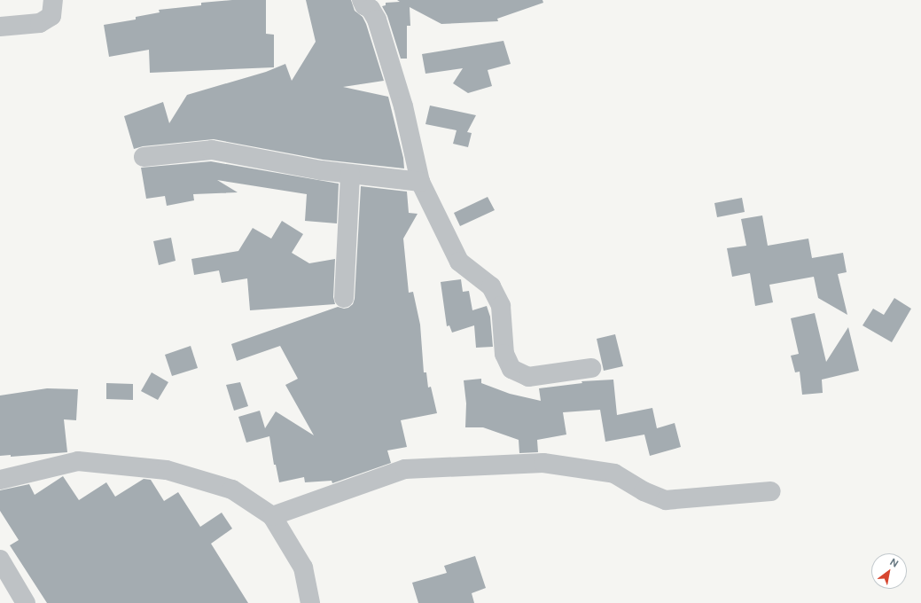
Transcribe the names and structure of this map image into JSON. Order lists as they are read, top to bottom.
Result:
{
  "north": "top right"
}
